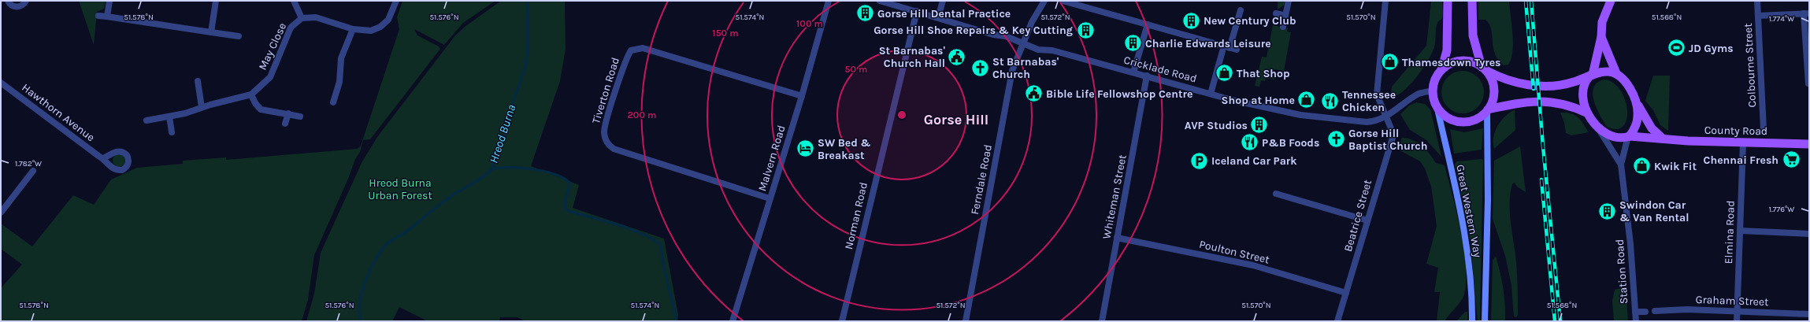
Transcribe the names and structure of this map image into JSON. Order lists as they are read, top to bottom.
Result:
{
  "streets": {
    "main road": ["County Road", "Great Western Way"],
    "street": [
      "May Close",
      "Colbourne Street",
      "Cricklade Road",
      "Tiverton Road",
      "Hawthorn Avenue",
      "Malvern Road",
      "Ferndale Road",
      "Whiteman Street",
      "Norman Road",
      "Beatrice Street",
      "Elmina Road",
      "Poulton Street",
      "Station Road",
      "Graham Street"
    ]
  },
  "crossings": [
    ["Cricklade Road", "Ferndale Road"],
    ["Cricklade Road", "Whiteman Street"],
    ["Cricklade Road", "Great Western Way"],
    ["Cricklade Road", "Norman Road"],
    ["Cricklade Road", "Beatrice Street"],
    ["Tiverton Road", "Malvern Road"],
    ["County Road", "Elmina Road"],
    ["County Road", "Station Road"],
    ["Whiteman Street", "Poulton Street"],
    ["Beatrice Street", "Poulton Street"],
    ["Elmina Road", "Graham Street"]
  ],
  "districts": ["Gorse Hill"],
  "water": ["Hreod Burna"],
  "parks": ["Hreod Burna Urban Forest"],
  "places": {
    "building": [
      "Gorse Hill Dental Practice",
      "New Century Club",
      "Gorse Hill Shoe Repairs & Key Cutting",
      "Charlie Edwards Leisure",
      "AVP Studios",
      "Swindon Car & Van Rental"
    ],
    "sports": ["JD Gyms"],
    "public building": ["St Barnabas' Church Hall", "Bible Life Fellowshop Centre"],
    "shop": [
      "Thamesdown Tyres",
      "That Shop",
      "Shop at Home",
      "Kwik Fit"
    ],
    "church": ["St Barnabas' Church", "Gorse Hill Baptist Church"],
    "restaurant": ["Tennessee Chicken", "P&B Foods"],
    "hotel": ["SW Bed & Breakast"],
    "supermarket": ["Chennai Fresh"],
    "parking": ["Iceland Car Park"]
  },
  "coordinates": [
    "51.578°N",
    "51.576°N",
    "51.574°N",
    "51.572°N",
    "51.570°N",
    "51.568°N",
    "1.774°W",
    "1.782°W",
    "1.776°W"
  ],
  "rings": [
    "100 m",
    "150 m",
    "50 m",
    "200 m"
  ]
}
